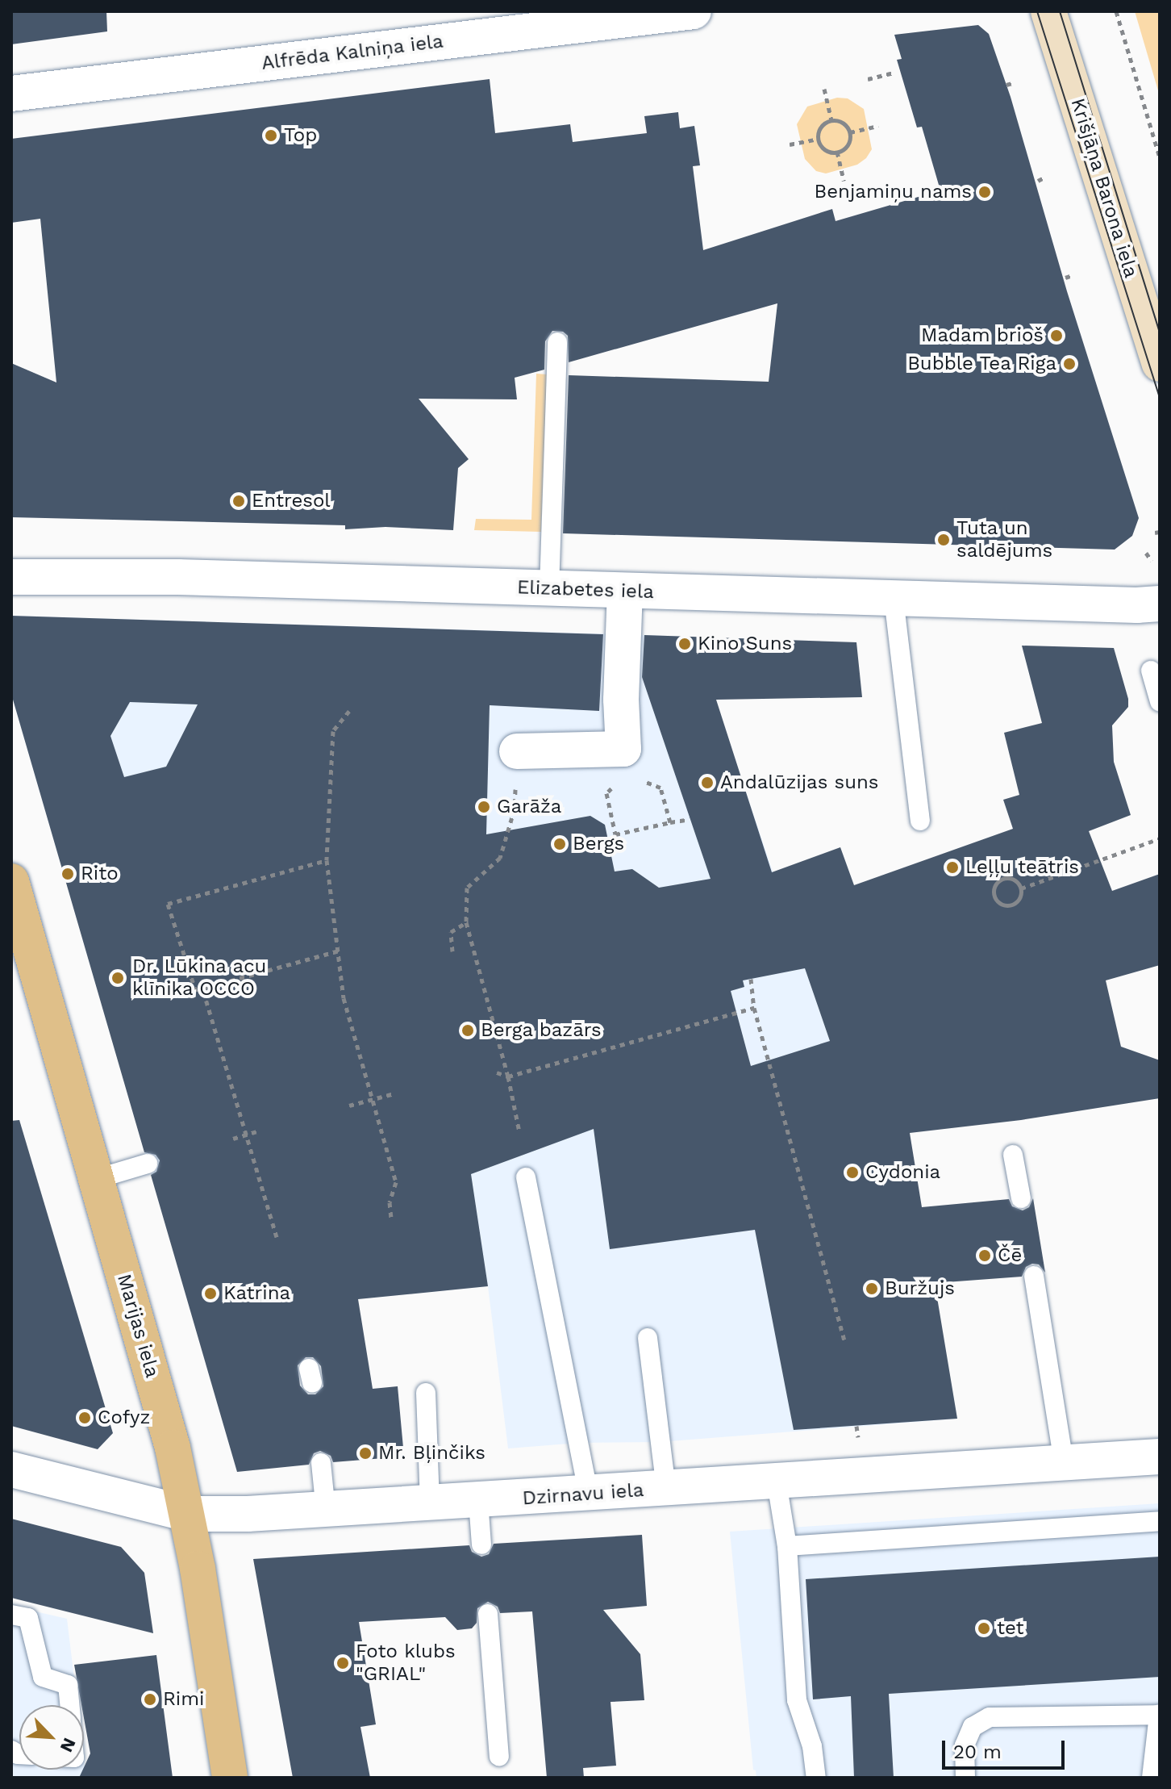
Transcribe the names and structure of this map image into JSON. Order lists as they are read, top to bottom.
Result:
{
  "streets": {
    "main road": ["Marijas iela"],
    "street": [
      "Alfrēda Kalniņa iela",
      "Krišjāņa Barona iela",
      "Elizabetes iela",
      "Dzirnavu iela"
    ]
  },
  "crossings": [
    ["Marijas iela", "Dzirnavu iela"]
  ],
  "places": [
    "Top",
    "Benjamiņu nams",
    "Madam brioš",
    "Bubble Tea Riga",
    "Entresol",
    "Tuta un saldējums",
    "Kino Suns",
    "Andalūzijas suns",
    "Garāža",
    "Bergs",
    "Leļļu teātris",
    "Rito",
    "Dr. Lūkina acu klīnika OCCO",
    "Berga bazārs",
    "Cydonia",
    "Čē",
    "Buržujs",
    "Katrina",
    "Cofyz",
    "Mr. Bļinčiks",
    "tet",
    "Foto klubs \"GRIAL\"",
    "Rimi"
  ],
  "scale_bar": "20 m",
  "north": "bottom right"
}
